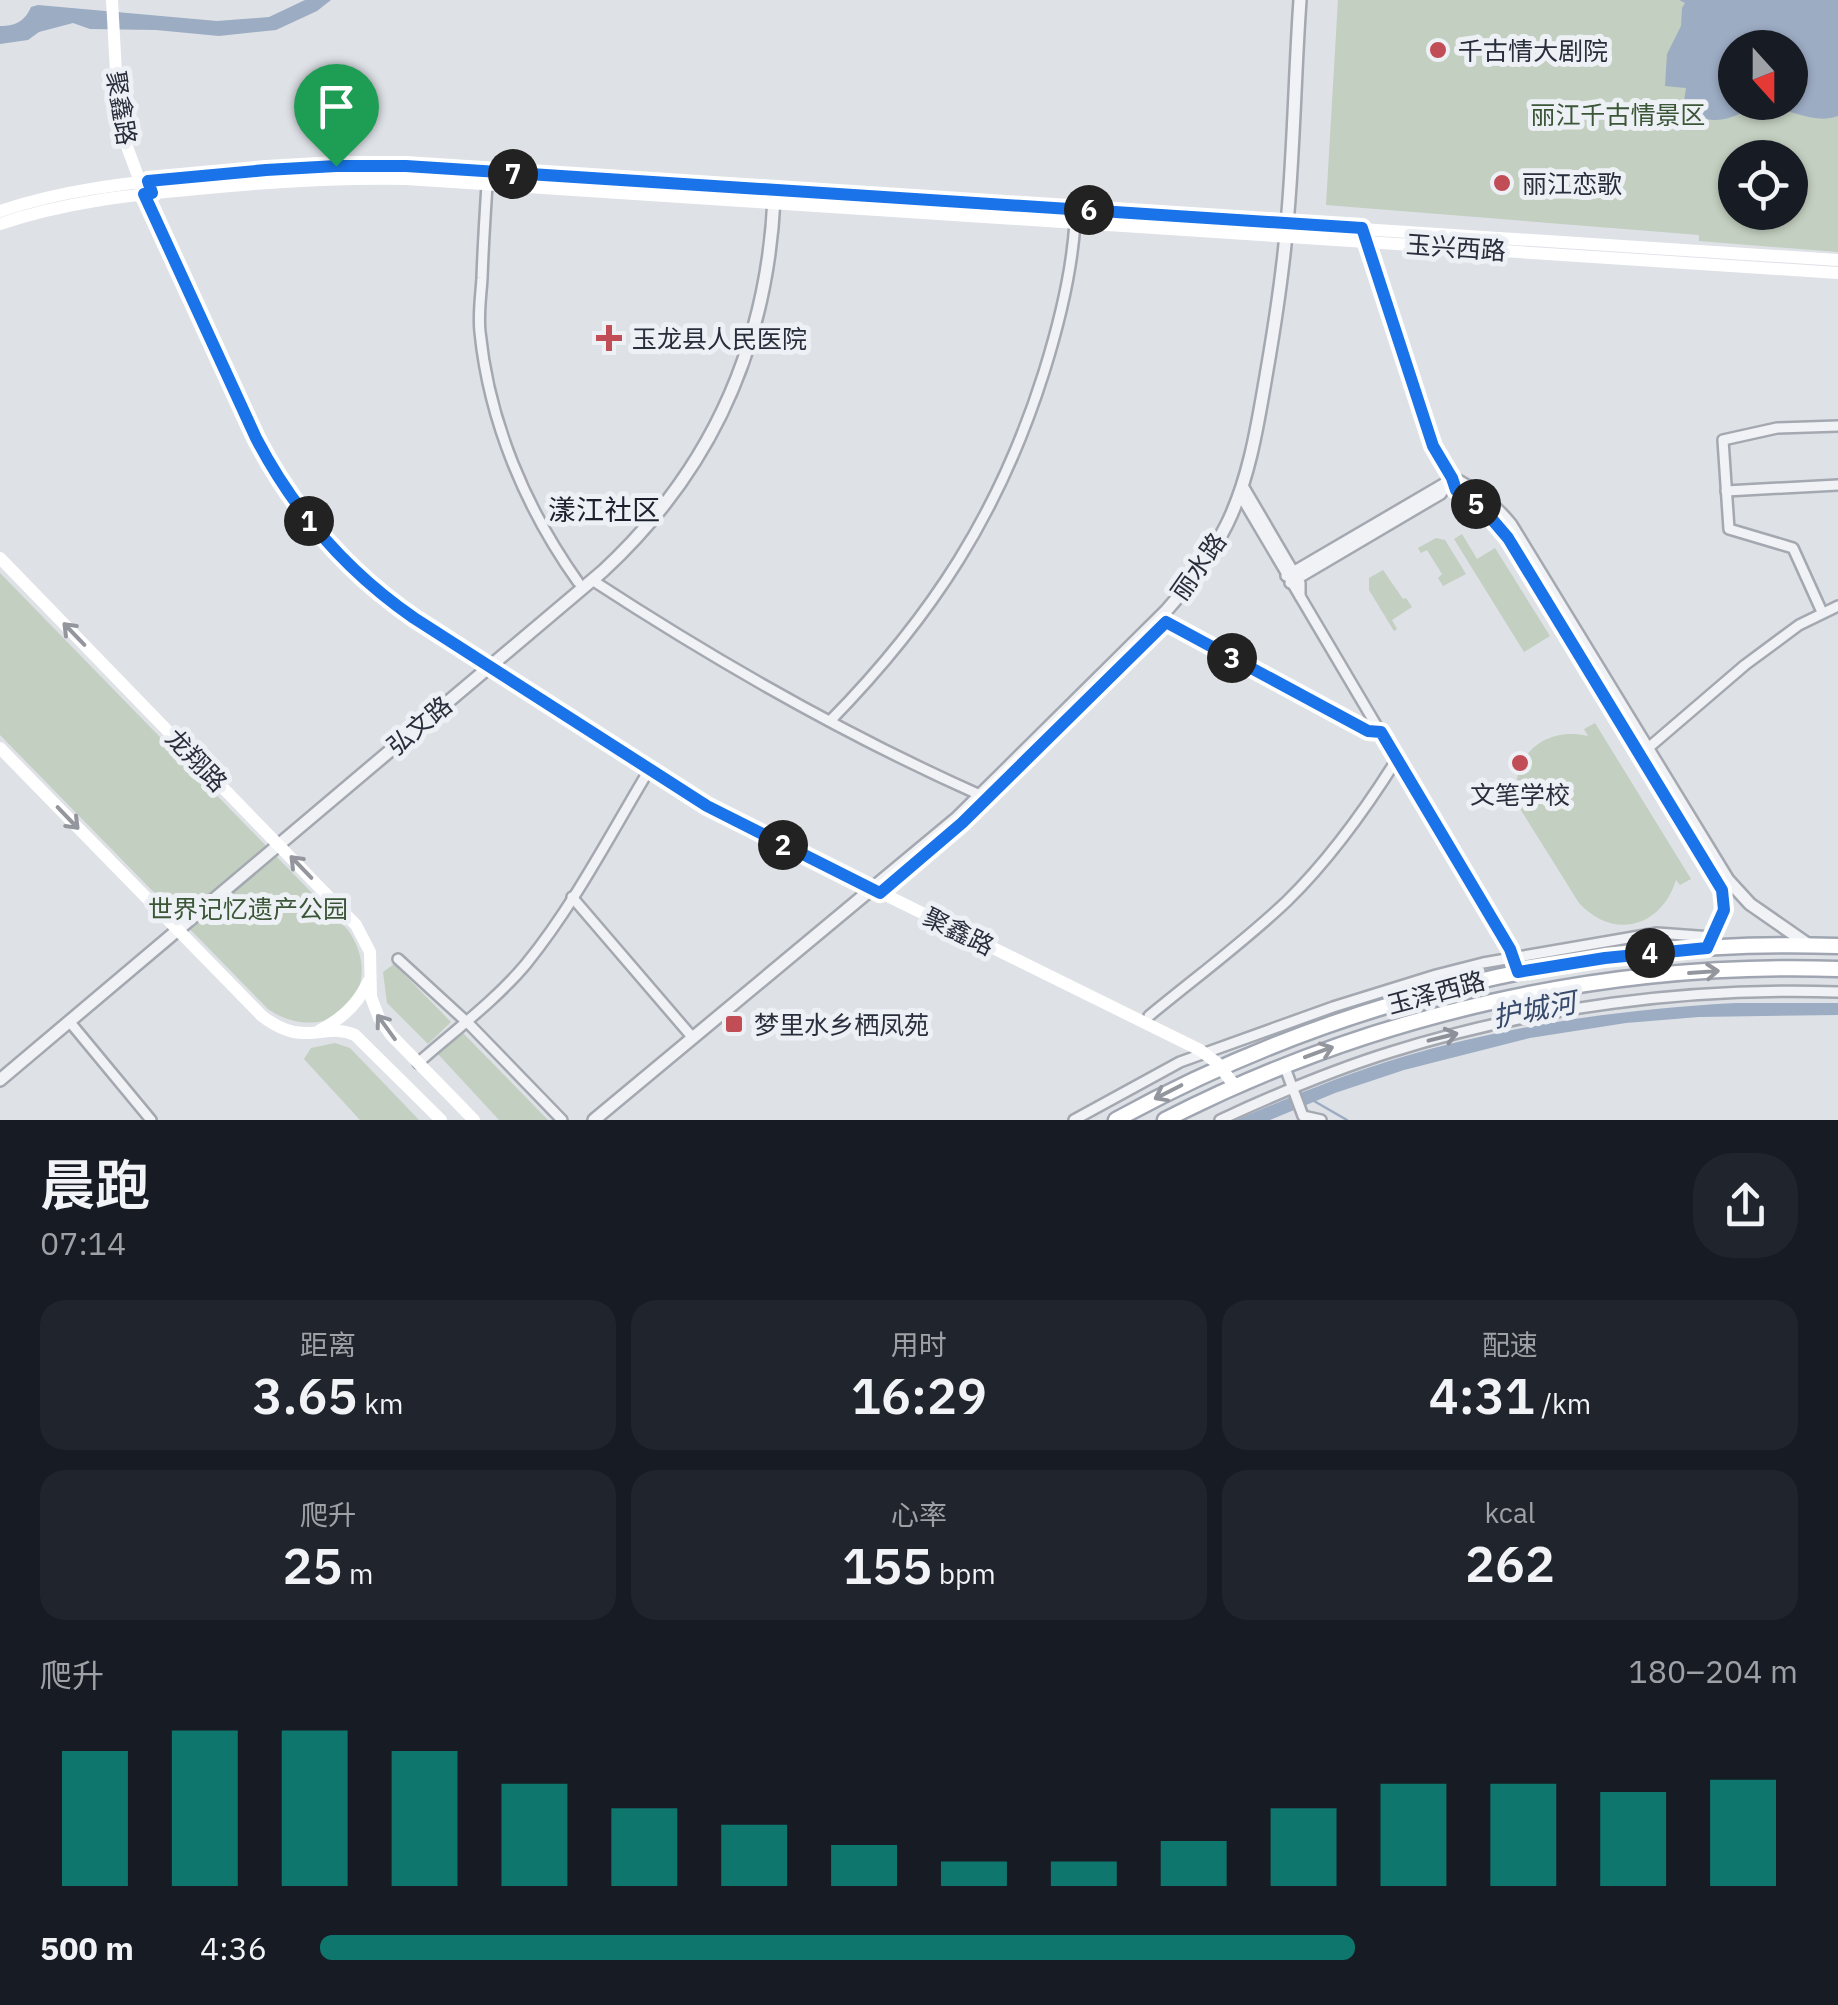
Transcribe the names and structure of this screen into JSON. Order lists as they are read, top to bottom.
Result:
{
  "streets": {
    "main road": [
      "聚鑫路",
      "玉兴西路",
      "龙翔路",
      "玉泽西路"
    ],
    "street": ["丽水路", "弘文路"]
  },
  "crossings": [
    ["聚鑫路", "玉兴西路"],
    ["聚鑫路", "丽水路"],
    ["聚鑫路", "弘文路"],
    ["聚鑫路", "玉泽西路"],
    ["玉兴西路", "丽水路"],
    ["玉兴西路", "弘文路"],
    ["弘文路", "龙翔路"]
  ],
  "one_way": ["龙翔路"],
  "districts": ["漾江社区"],
  "water": ["护城河"],
  "parks": ["丽江千古情景区", "世界记忆遗产公园"],
  "places": {
    "other": ["千古情大剧院", "丽江恋歌", "文笔学校"],
    "health": ["玉龙县人民医院"],
    "transit": ["梦里水乡栖凤苑"]
  },
  "north": "bottom",
  "page": {
    "pins": [
      "7",
      "6",
      "5",
      "1",
      "3",
      "2",
      "4"
    ],
    "heading": ["晨跑", "07:14"],
    "stats": [
      ["距离", "3.65 km"],
      ["用时", "16:29"],
      ["配速", "4:31 /km"],
      ["爬升", "25 m"],
      ["心率", "155 bpm"],
      ["kcal", "262"]
    ],
    "chart": ["爬升", "180–204 m"],
    "list": [
      {
        "name": "500 m",
        "note": "4:36"
      }
    ]
  }
}
